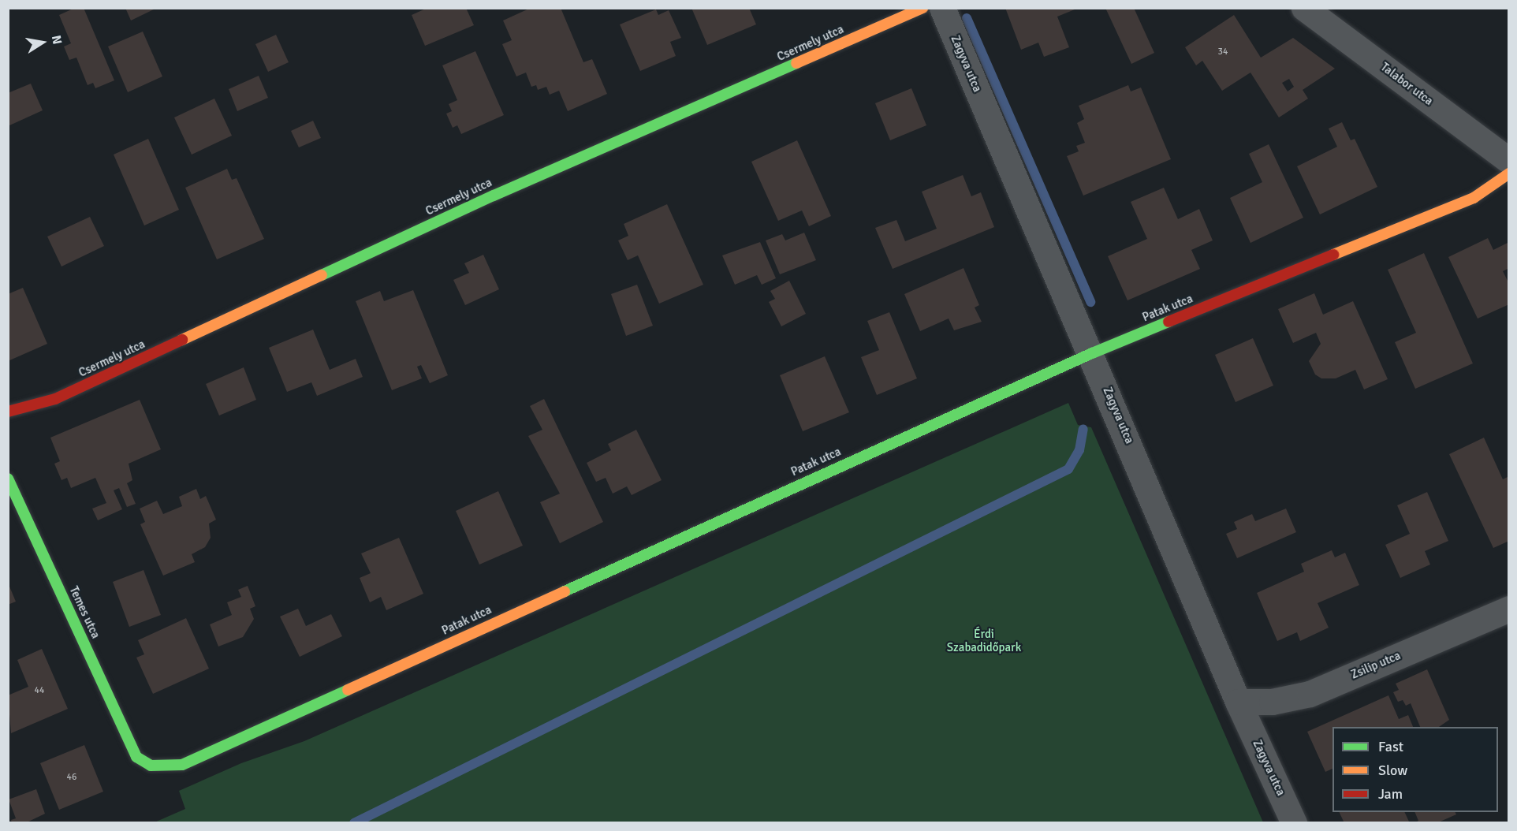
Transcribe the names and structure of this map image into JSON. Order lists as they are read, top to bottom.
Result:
{
  "streets": {
    "street": [
      "Csermely utca",
      "Zagyva utca",
      "Talabor utca",
      "Patak utca",
      "Temes utca",
      "Zsilip utca"
    ]
  },
  "crossings": [
    ["Zagyva utca", "Patak utca"],
    ["Zagyva utca", "Zsilip utca"],
    ["Patak utca", "Temes utca"]
  ],
  "parks": ["Érdi Szabadidőpark"],
  "house_numbers": ["34", "44", "46"],
  "legend": ["Fast", "Slow", "Jam"],
  "north": "right"
}
